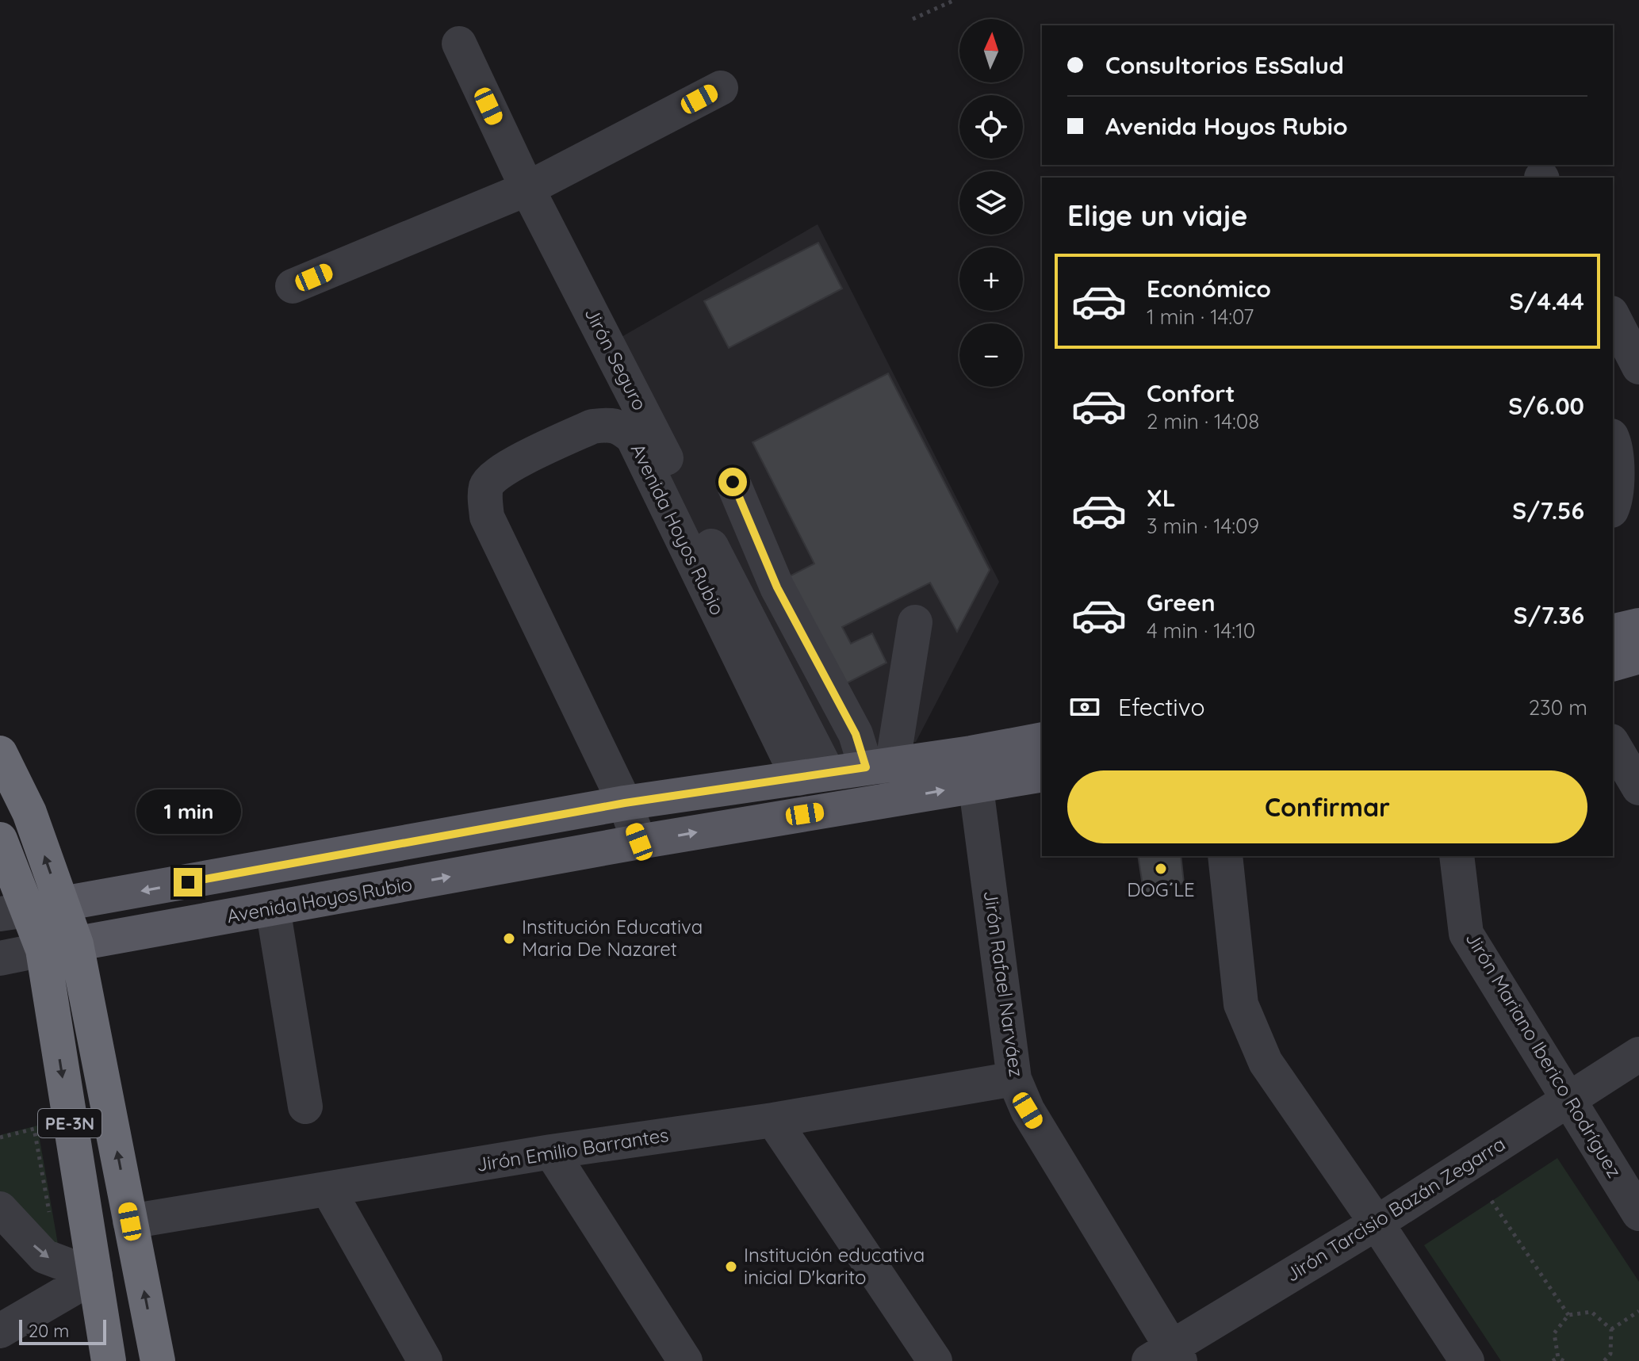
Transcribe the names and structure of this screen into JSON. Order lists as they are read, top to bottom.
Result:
{
  "streets": {
    "highway": ["PE-3N"],
    "main road": ["Avenida Hoyos Rubio"],
    "street": [
      "Jirón Seguro",
      "Jirón Rafael Narváez",
      "Jirón Mariano Iberico Rodríguez",
      "Jirón Emilio Barrantes",
      "Jirón Tarcisio Bazán Zegarra"
    ]
  },
  "crossings": [
    ["Jirón Seguro", "Avenida Hoyos Rubio"],
    ["Avenida Hoyos Rubio", "Jirón Rafael Narváez"],
    ["Avenida Hoyos Rubio", "PE-3N"],
    ["Jirón Rafael Narváez", "Jirón Emilio Barrantes"],
    ["Jirón Rafael Narváez", "Jirón Tarcisio Bazán Zegarra"],
    ["Jirón Mariano Iberico Rodríguez", "Jirón Tarcisio Bazán Zegarra"],
    ["PE-3N", "Jirón Emilio Barrantes"]
  ],
  "places": ["DOG´LE", "Institución Educativa Maria De Nazaret", "Institución educativa inicial D'karito"],
  "scale_bar": "20 m",
  "north": "top",
  "page": {
    "map_buttons": ["+", "−"],
    "banner": ["Consultorios EsSalud", "Avenida Hoyos Rubio"],
    "heading": "Elige un viaje",
    "list": [
      {
        "name": "Económico",
        "note": "1 min · 14:07",
        "value": "S/4.44"
      },
      {
        "name": "Confort",
        "note": "2 min · 14:08",
        "value": "S/6.00"
      },
      {
        "name": "XL",
        "note": "3 min · 14:09",
        "value": "S/7.56"
      },
      {
        "name": "Green",
        "note": "4 min · 14:10",
        "value": "S/7.36"
      }
    ],
    "pay": ["Efectivo", "230 m"],
    "buttons": "Confirmar",
    "bubble": "1 min",
    "scale": "20 m"
  }
}
